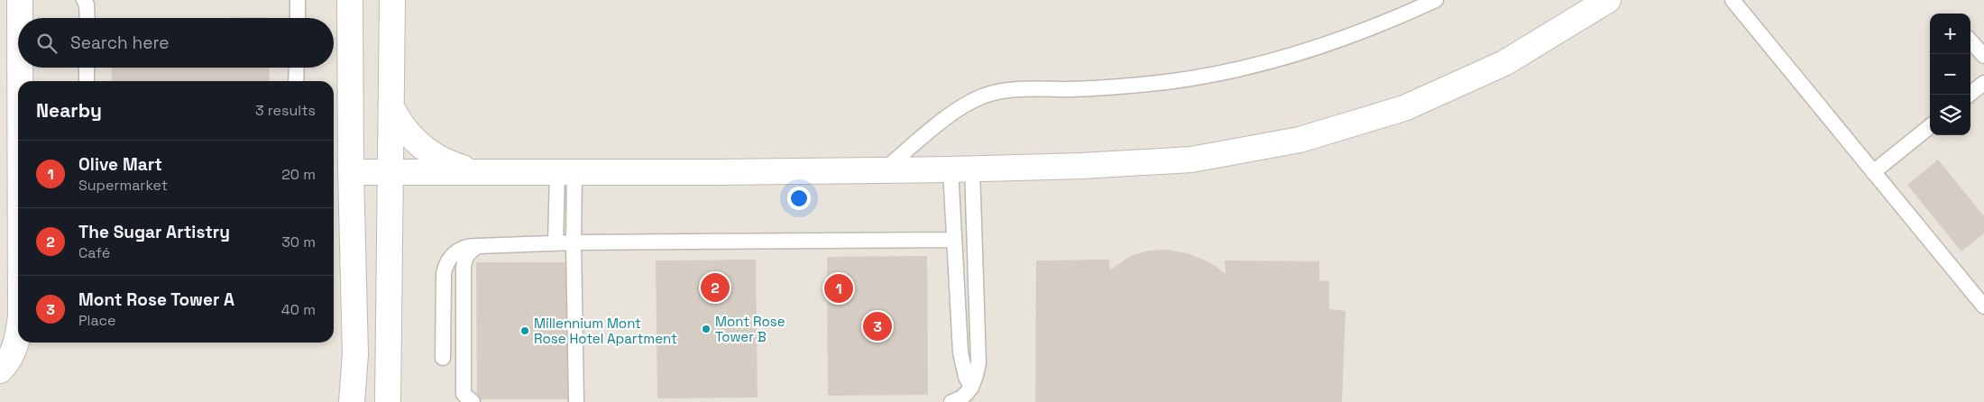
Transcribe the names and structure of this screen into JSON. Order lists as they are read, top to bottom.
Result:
{
  "places": ["Mont Rose Tower B", "Millennium Mont Rose Hotel Apartment"],
  "page": {
    "map_buttons": ["+", "−"],
    "search": "Search here",
    "heading": ["Nearby", "3 results"],
    "list": [
      {
        "mark": "1",
        "name": "Olive Mart",
        "note": "Supermarket",
        "value": "20 m"
      },
      {
        "mark": "2",
        "name": "The Sugar Artistry",
        "note": "Café",
        "value": "30 m"
      },
      {
        "mark": "3",
        "name": "Mont Rose Tower A",
        "note": "Place",
        "value": "40 m"
      }
    ],
    "pins": ["2", "1", "3"]
  }
}
